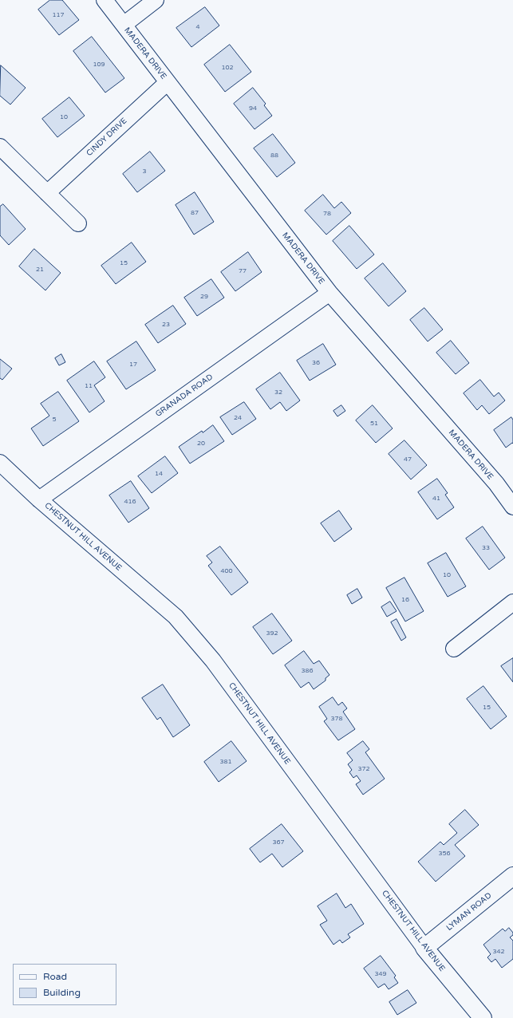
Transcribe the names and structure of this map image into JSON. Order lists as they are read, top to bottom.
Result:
{
  "streets": {
    "street": [
      "MADERA DRIVE",
      "CINDY DRIVE",
      "GRANADA ROAD",
      "CHESTNUT HILL AVENUE",
      "LYMAN ROAD"
    ]
  },
  "crossings": [
    ["MADERA DRIVE", "CINDY DRIVE"],
    ["MADERA DRIVE", "GRANADA ROAD"],
    ["GRANADA ROAD", "CHESTNUT HILL AVENUE"],
    ["CHESTNUT HILL AVENUE", "LYMAN ROAD"]
  ],
  "house_numbers": [
    "117",
    "4",
    "109",
    "102",
    "94",
    "10",
    "88",
    "3",
    "87",
    "78",
    "15",
    "21",
    "77",
    "29",
    "23",
    "36",
    "17",
    "11",
    "32",
    "24",
    "5",
    "51",
    "20",
    "47",
    "14",
    "41",
    "416",
    "33",
    "400",
    "10",
    "16",
    "392",
    "386",
    "15",
    "378",
    "381",
    "372",
    "367",
    "356",
    "342",
    "349"
  ],
  "legend": ["Road", "Building"]
}
